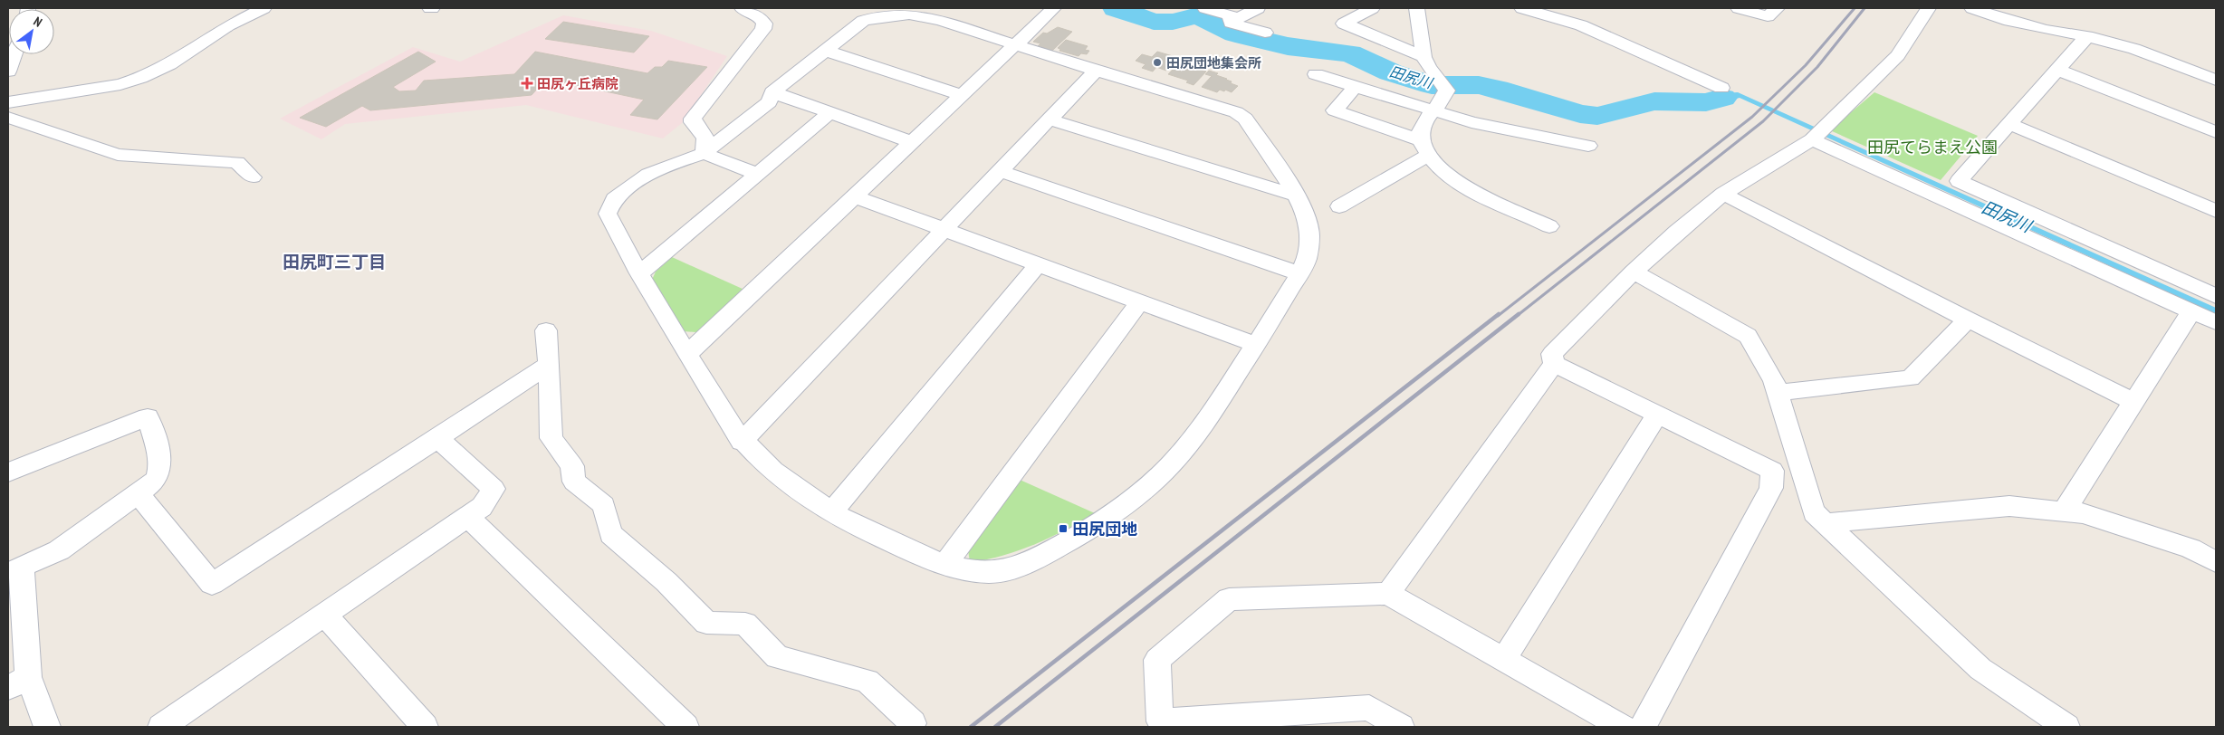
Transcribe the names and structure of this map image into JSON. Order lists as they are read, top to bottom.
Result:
{
  "districts": ["田尻町三丁目"],
  "water": ["田尻川"],
  "parks": ["田尻てらまえ公園"],
  "places": {
    "other": ["田尻団地集会所"],
    "health": ["田尻ヶ丘病院"],
    "transit": ["田尻団地"]
  },
  "north": "top right"
}
